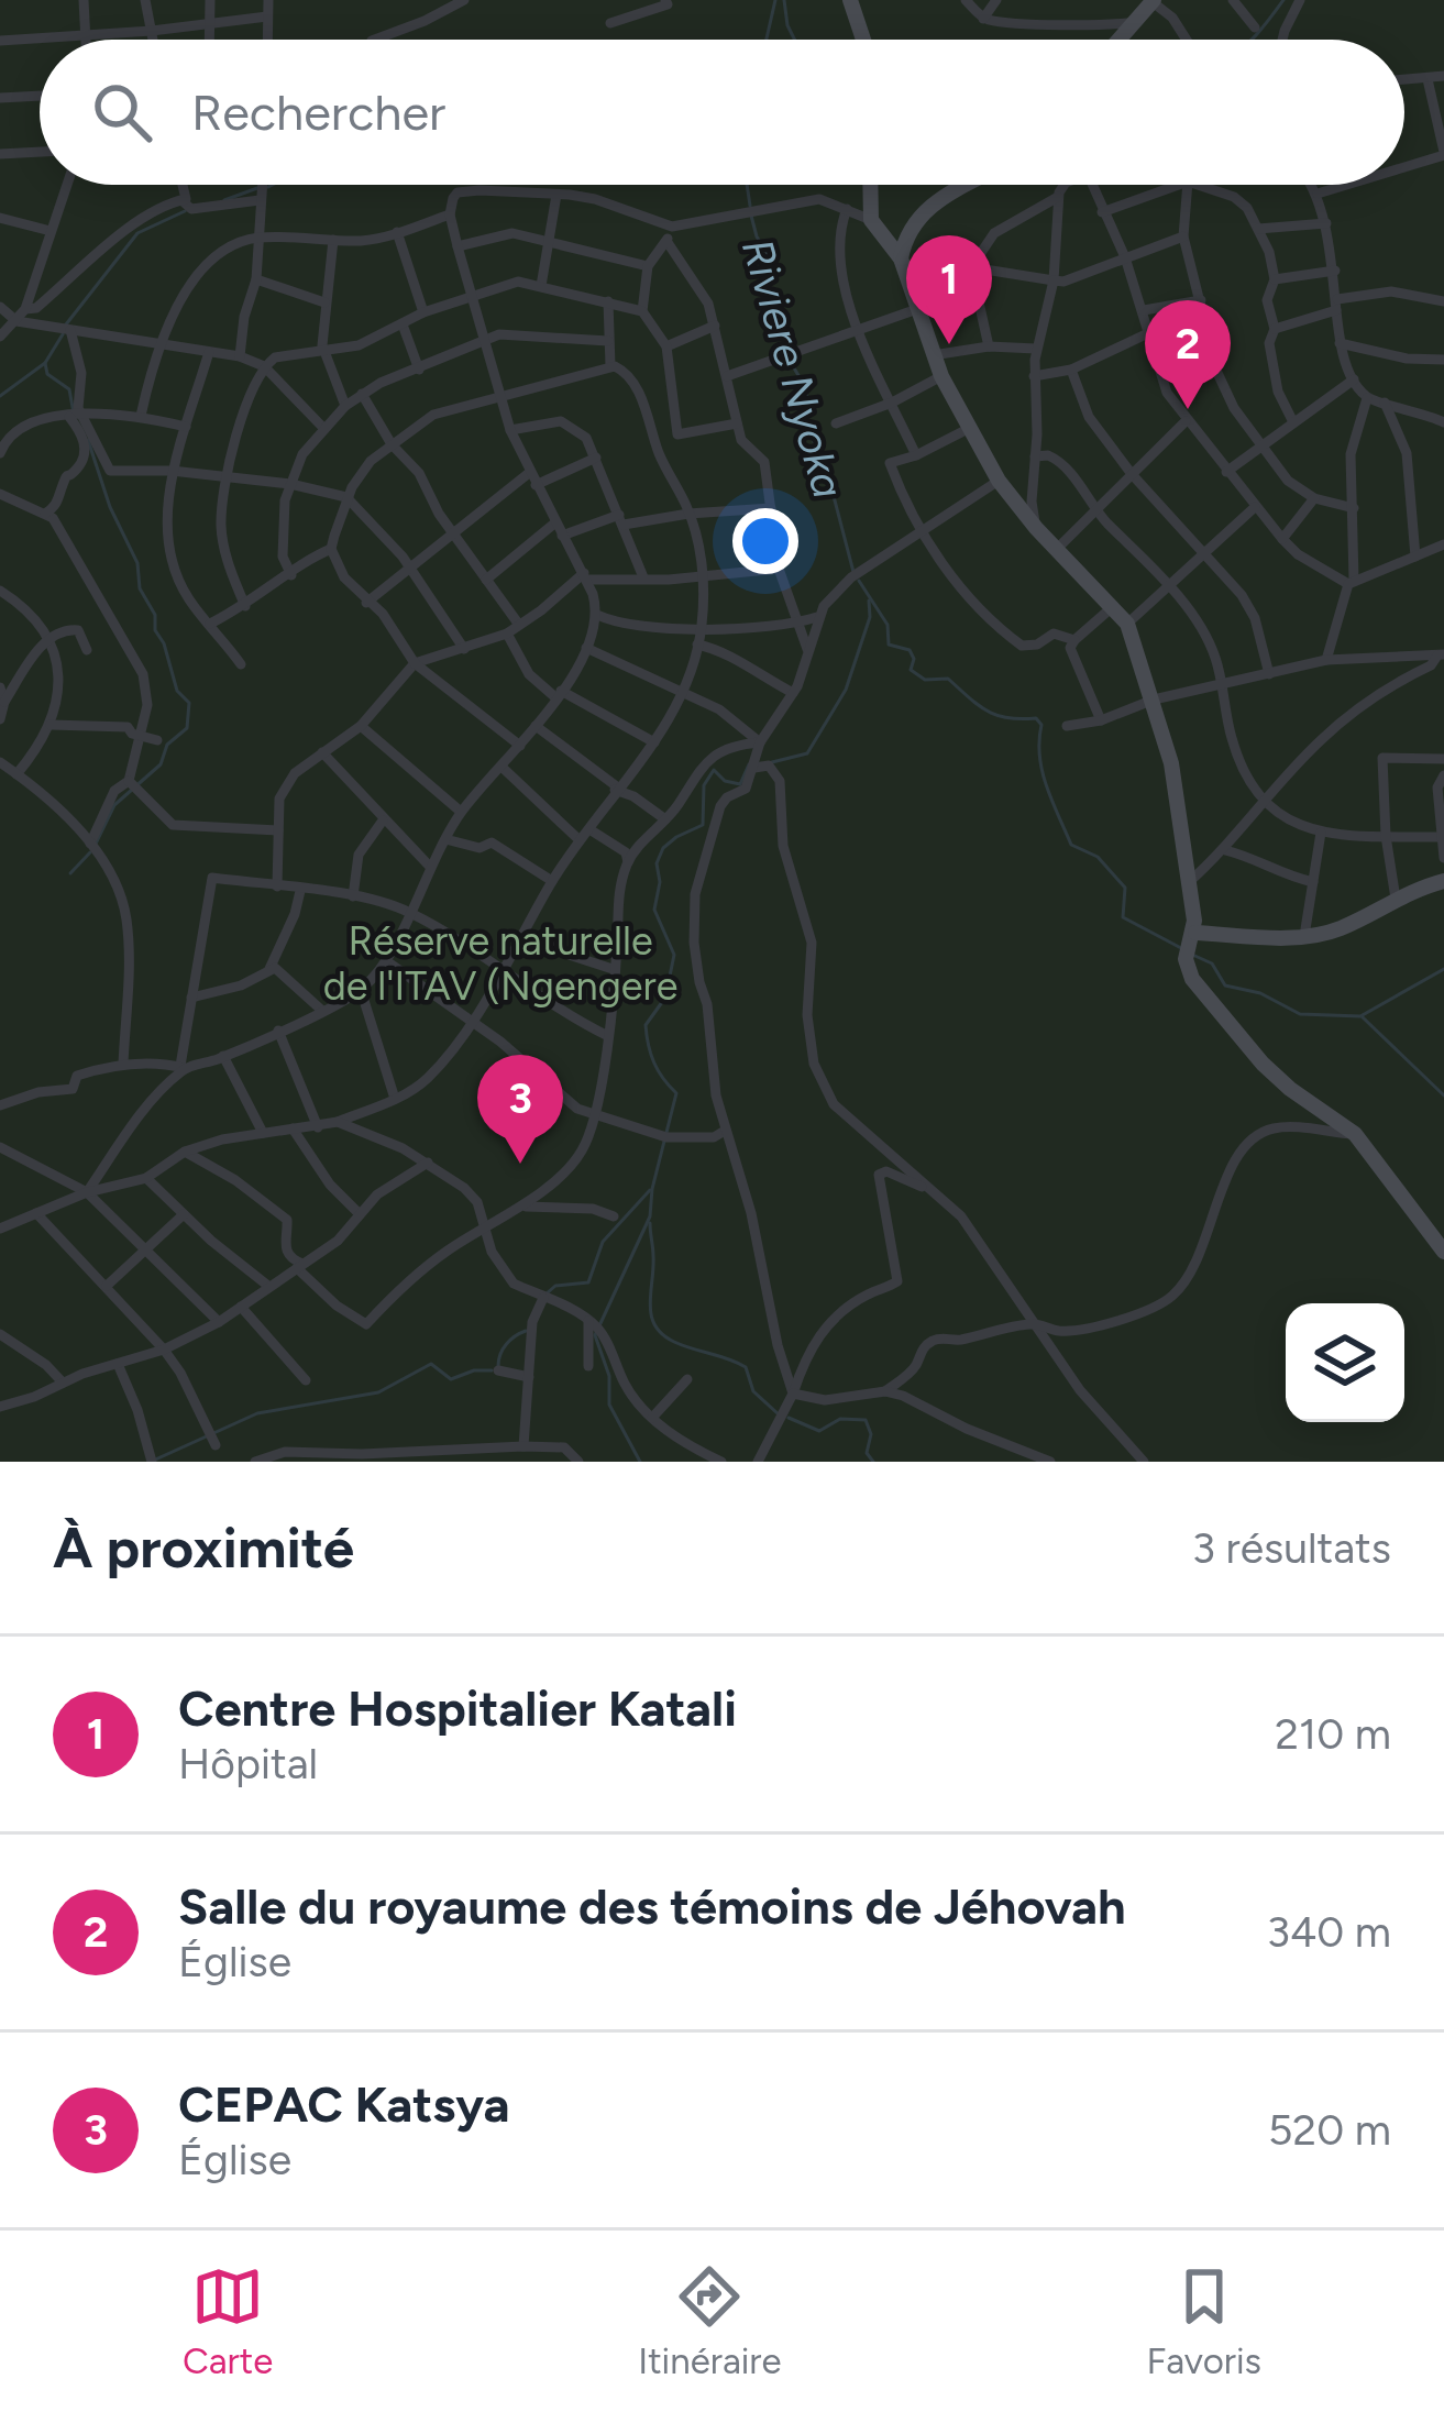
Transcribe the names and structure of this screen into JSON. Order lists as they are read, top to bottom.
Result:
{
  "water": ["Riviere Nyoka"],
  "parks": ["Réserve naturelle de l'ITAV (Ngengere"],
  "page": {
    "search": "Rechercher",
    "pins": ["1", "2", "3"],
    "heading": ["À proximité", "3 résultats"],
    "list": [
      {
        "mark": "1",
        "name": "Centre Hospitalier Katali",
        "note": "Hôpital",
        "value": "210 m"
      },
      {
        "mark": "2",
        "name": "Salle du royaume des témoins de Jéhovah",
        "note": "Église",
        "value": "340 m"
      },
      {
        "mark": "3",
        "name": "CEPAC Katsya",
        "note": "Église",
        "value": "520 m"
      }
    ],
    "nav": ["Carte", "Itinéraire", "Favoris"]
  }
}
